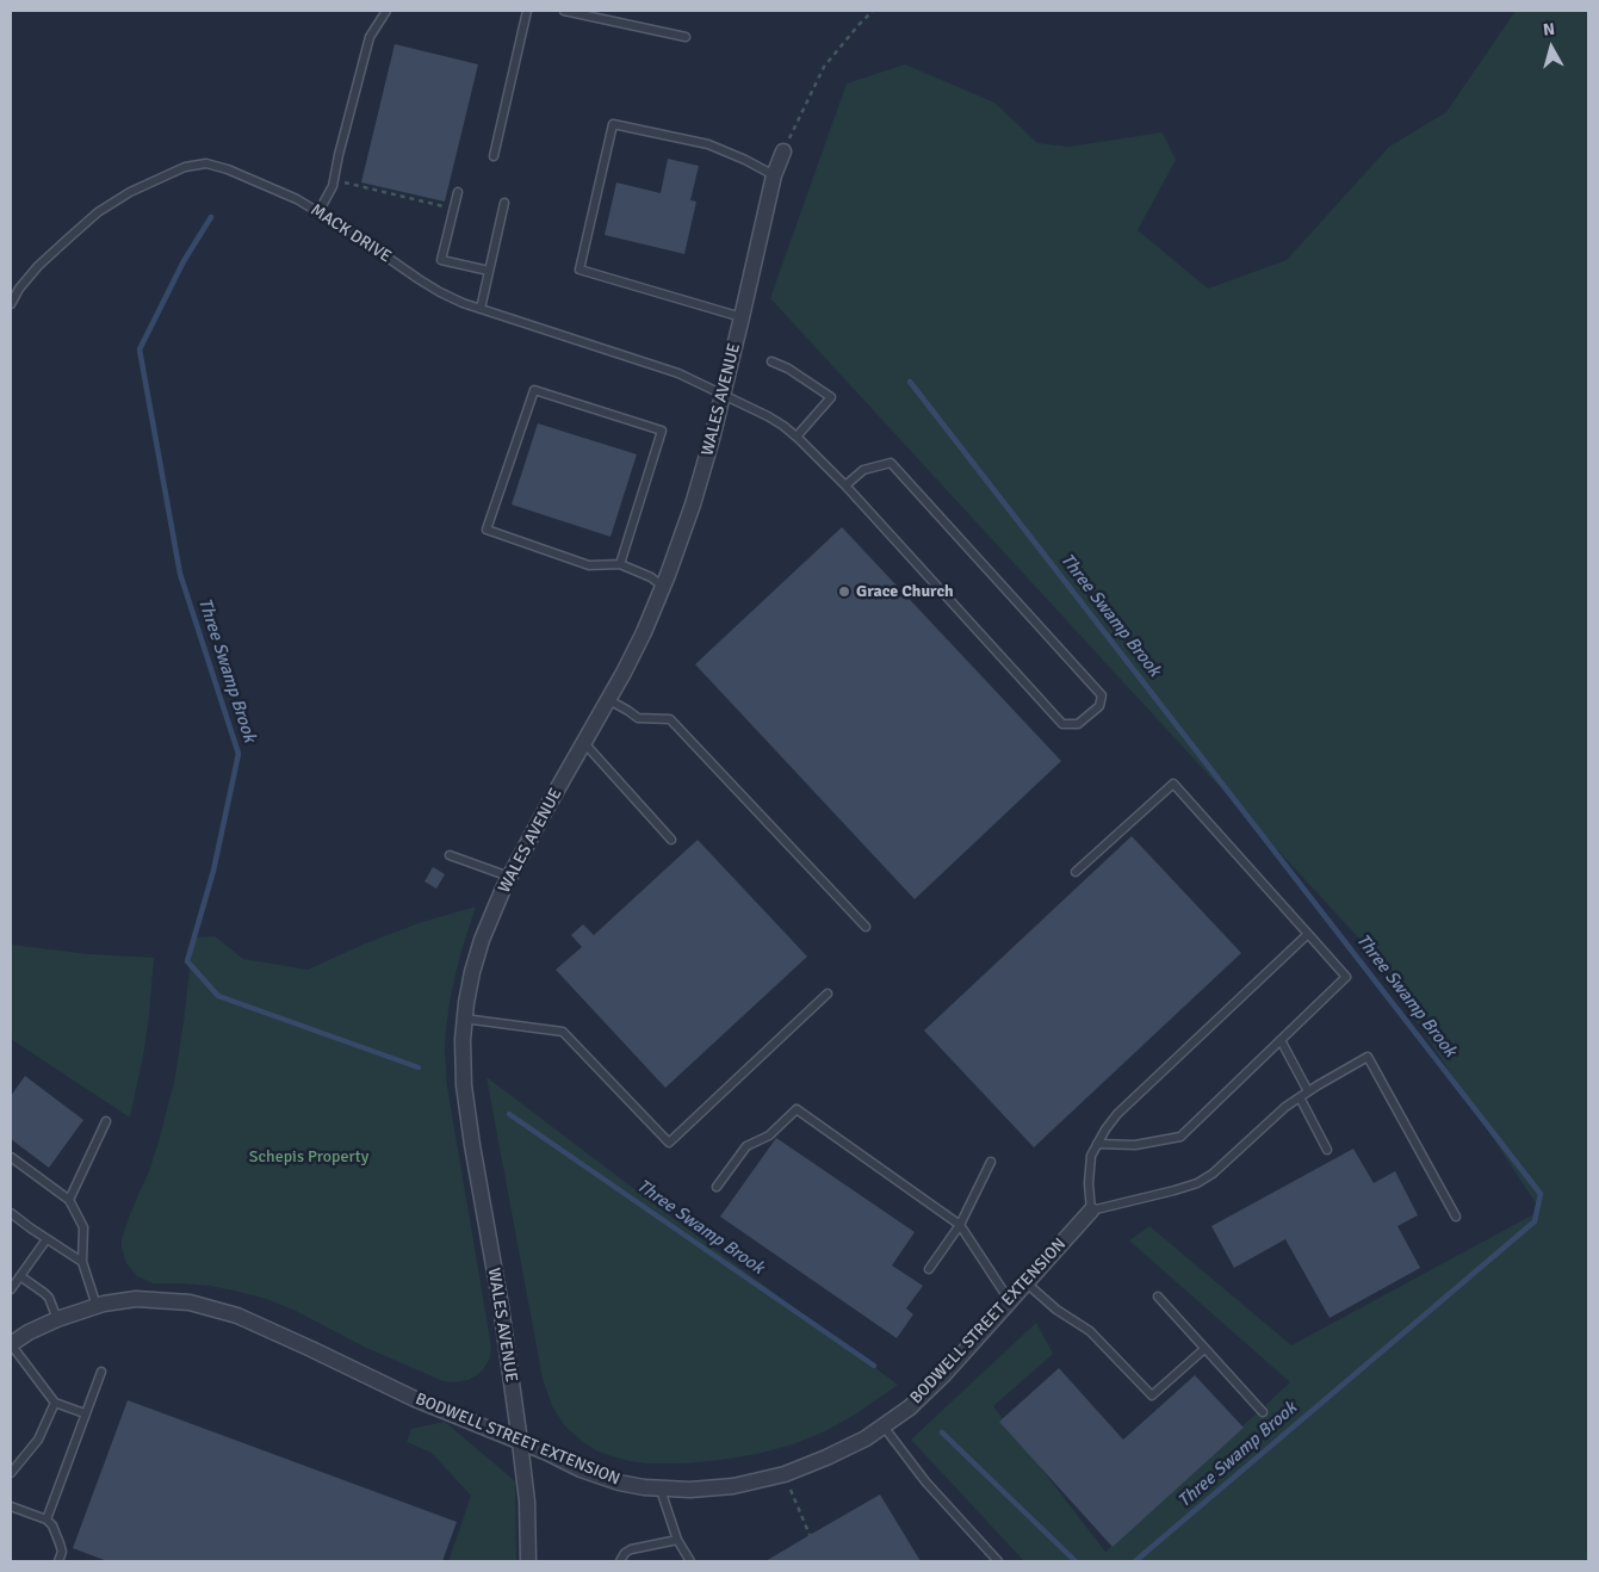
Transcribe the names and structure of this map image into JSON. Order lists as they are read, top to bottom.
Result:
{
  "streets": {
    "street": ["WALES AVENUE", "BODWELL STREET EXTENSION"],
    "lane": ["MACK DRIVE"]
  },
  "crossings": [
    ["MACK DRIVE", "WALES AVENUE"],
    ["WALES AVENUE", "BODWELL STREET EXTENSION"]
  ],
  "water": ["Three Swamp Brook"],
  "parks": ["Schepis Property"],
  "places": ["Grace Church"],
  "north": "top"
}
